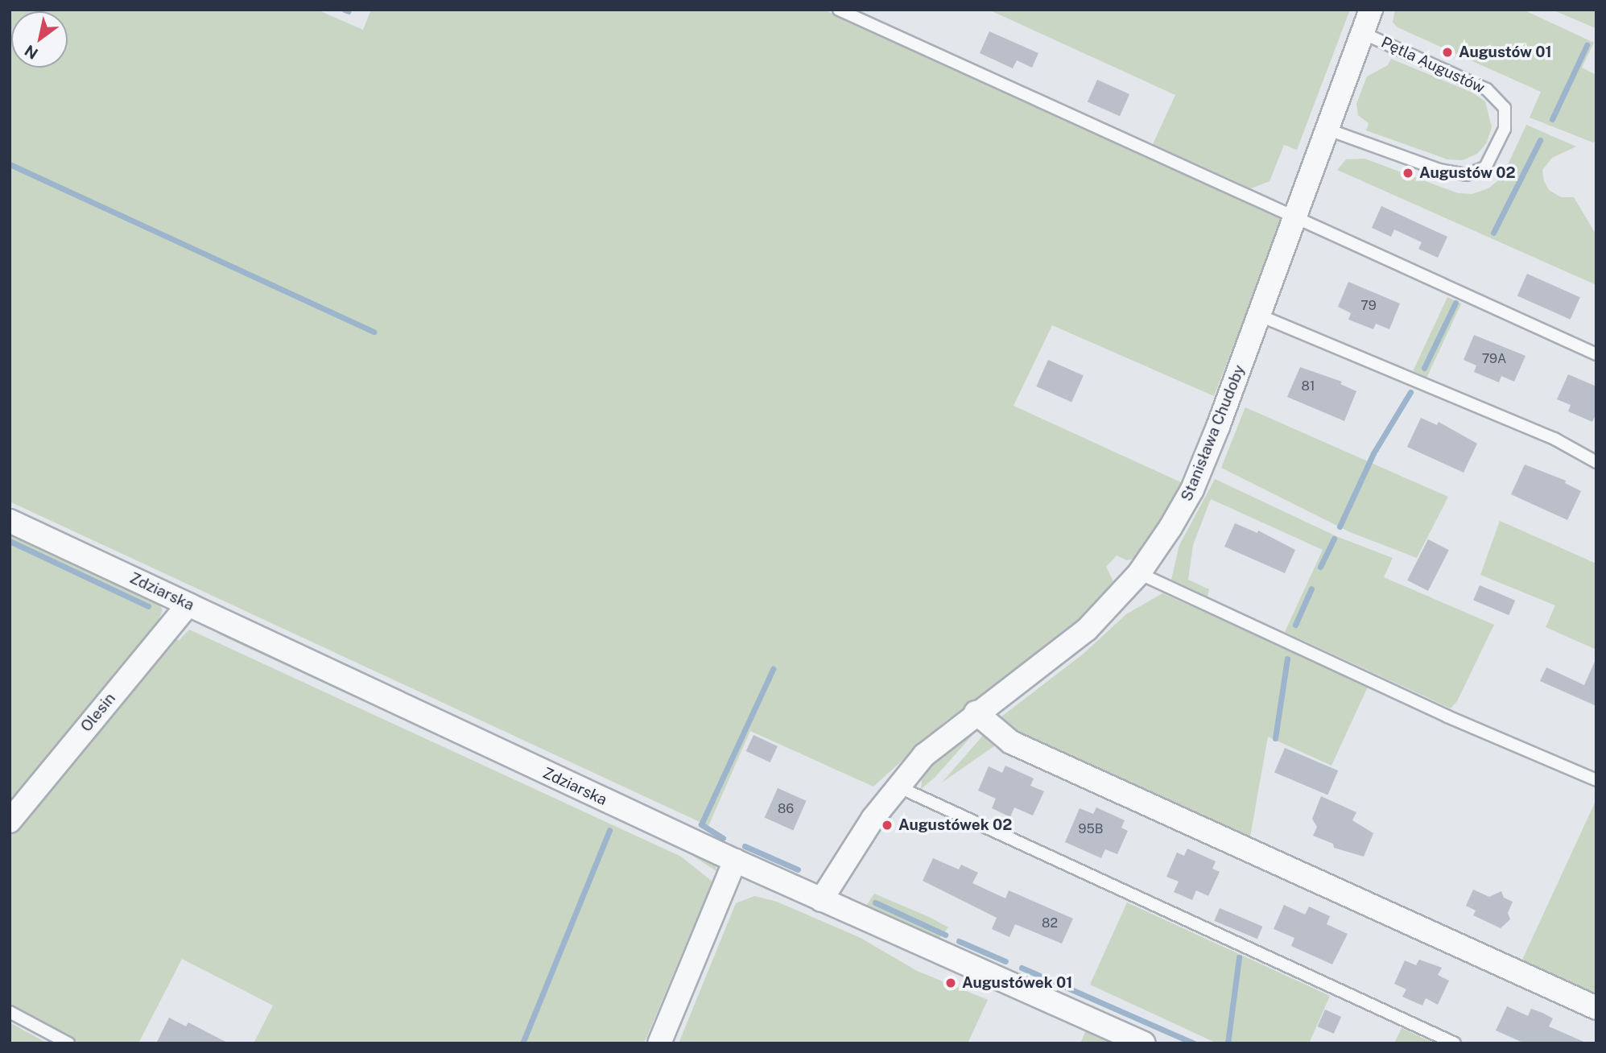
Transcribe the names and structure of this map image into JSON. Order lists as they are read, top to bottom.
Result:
{
  "streets": {
    "street": ["Stanisława Chudoby", "Zdziarska", "Olesin"],
    "lane": ["Pętla Augustów"]
  },
  "crossings": [
    ["Pętla Augustów", "Stanisława Chudoby"],
    ["Stanisława Chudoby", "Zdziarska"],
    ["Zdziarska", "Olesin"]
  ],
  "places": [
    "Augustów 01",
    "Augustów 02",
    "Augustówek 02",
    "Augustówek 01"
  ],
  "house_numbers": [
    "79",
    "79A",
    "81",
    "86",
    "95B",
    "82"
  ],
  "north": "bottom left"
}
